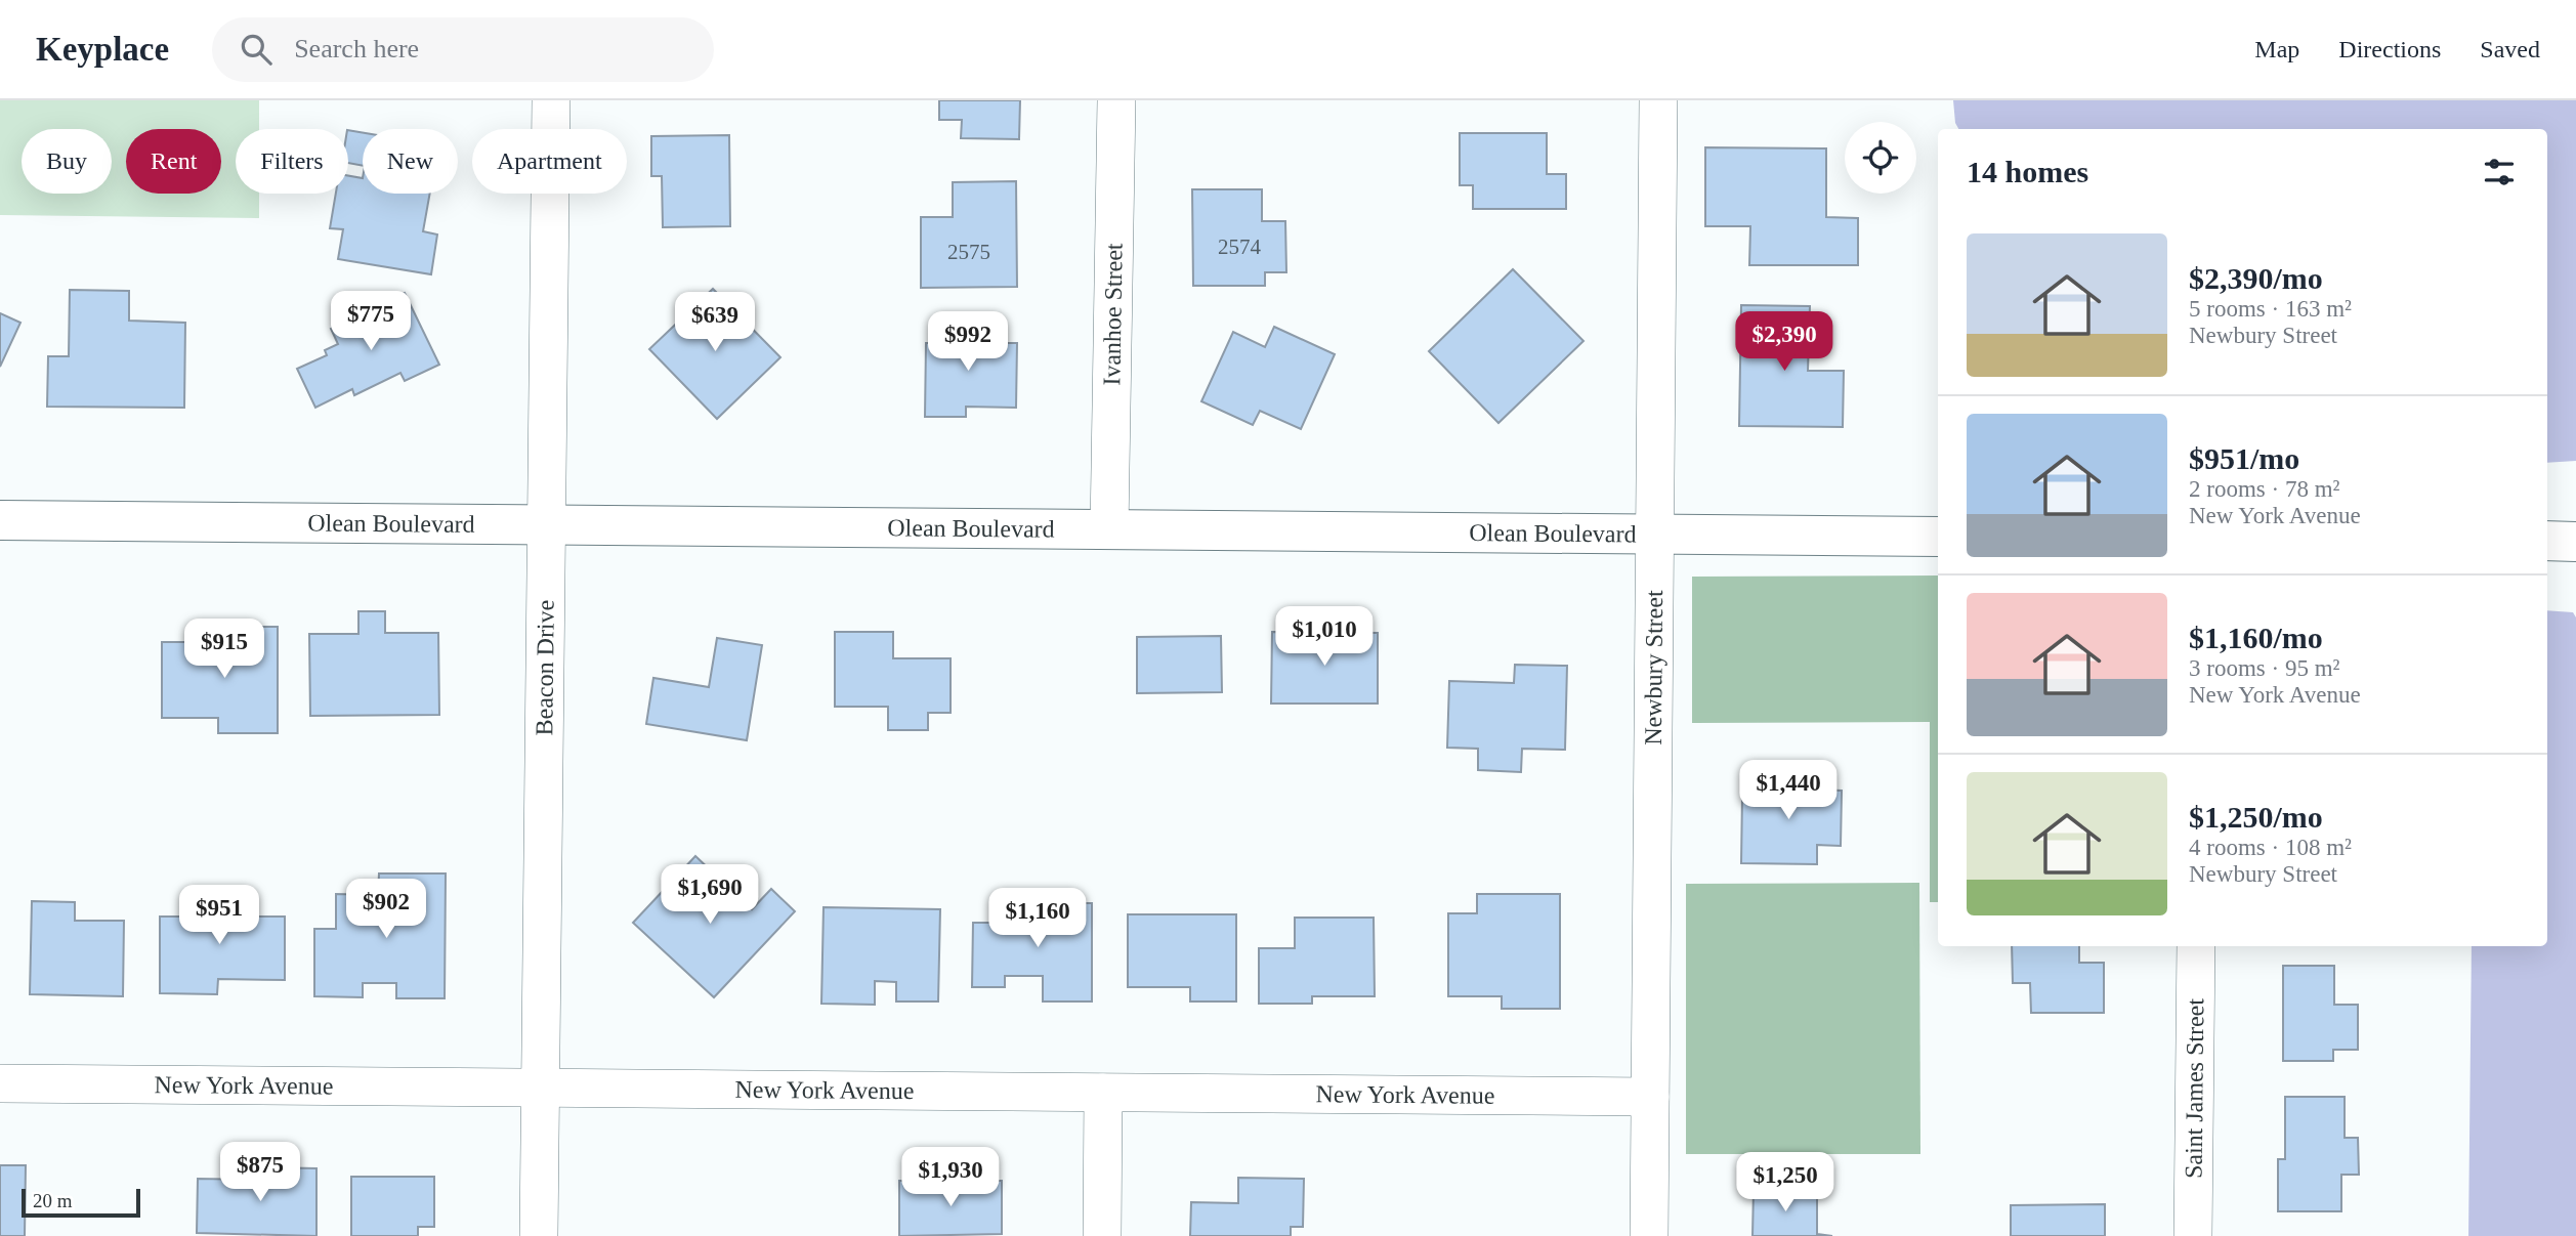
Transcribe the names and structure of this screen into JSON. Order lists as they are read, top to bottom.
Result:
{
  "streets": {
    "street": [
      "Ivanhoe Street",
      "Olean Boulevard",
      "Newbury Street",
      "Beacon Drive",
      "New York Avenue",
      "Saint James Street"
    ]
  },
  "crossings": [
    ["Ivanhoe Street", "Olean Boulevard"],
    ["Olean Boulevard", "Newbury Street"],
    ["Olean Boulevard", "Beacon Drive"],
    ["Newbury Street", "New York Avenue"],
    ["Beacon Drive", "New York Avenue"]
  ],
  "house_numbers": ["2574", "2575"],
  "scale_bar": "20 m",
  "page": {
    "header": "Keyplace",
    "search": "Search here",
    "nav": ["Map", "Directions", "Saved"],
    "chip": [
      "Buy",
      "Rent",
      "Filters",
      "New",
      "Apartment"
    ],
    "heading": "14 homes",
    "list": [
      {
        "name": "$2,390/mo",
        "note": "5 rooms · 163 m² · Newbury Street"
      },
      {
        "name": "$951/mo",
        "note": "2 rooms · 78 m² · New York Avenue"
      },
      {
        "name": "$1,160/mo",
        "note": "3 rooms · 95 m² · New York Avenue"
      },
      {
        "name": "$1,250/mo",
        "note": "4 rooms · 108 m² · Newbury Street"
      }
    ],
    "price": [
      "$775",
      "$639",
      "$992",
      "$2,390",
      "$1,010",
      "$915",
      "$1,440",
      "$1,690",
      "$902",
      "$951",
      "$1,160",
      "$875",
      "$1,930",
      "$1,250"
    ],
    "scale": "20 m"
  }
}
